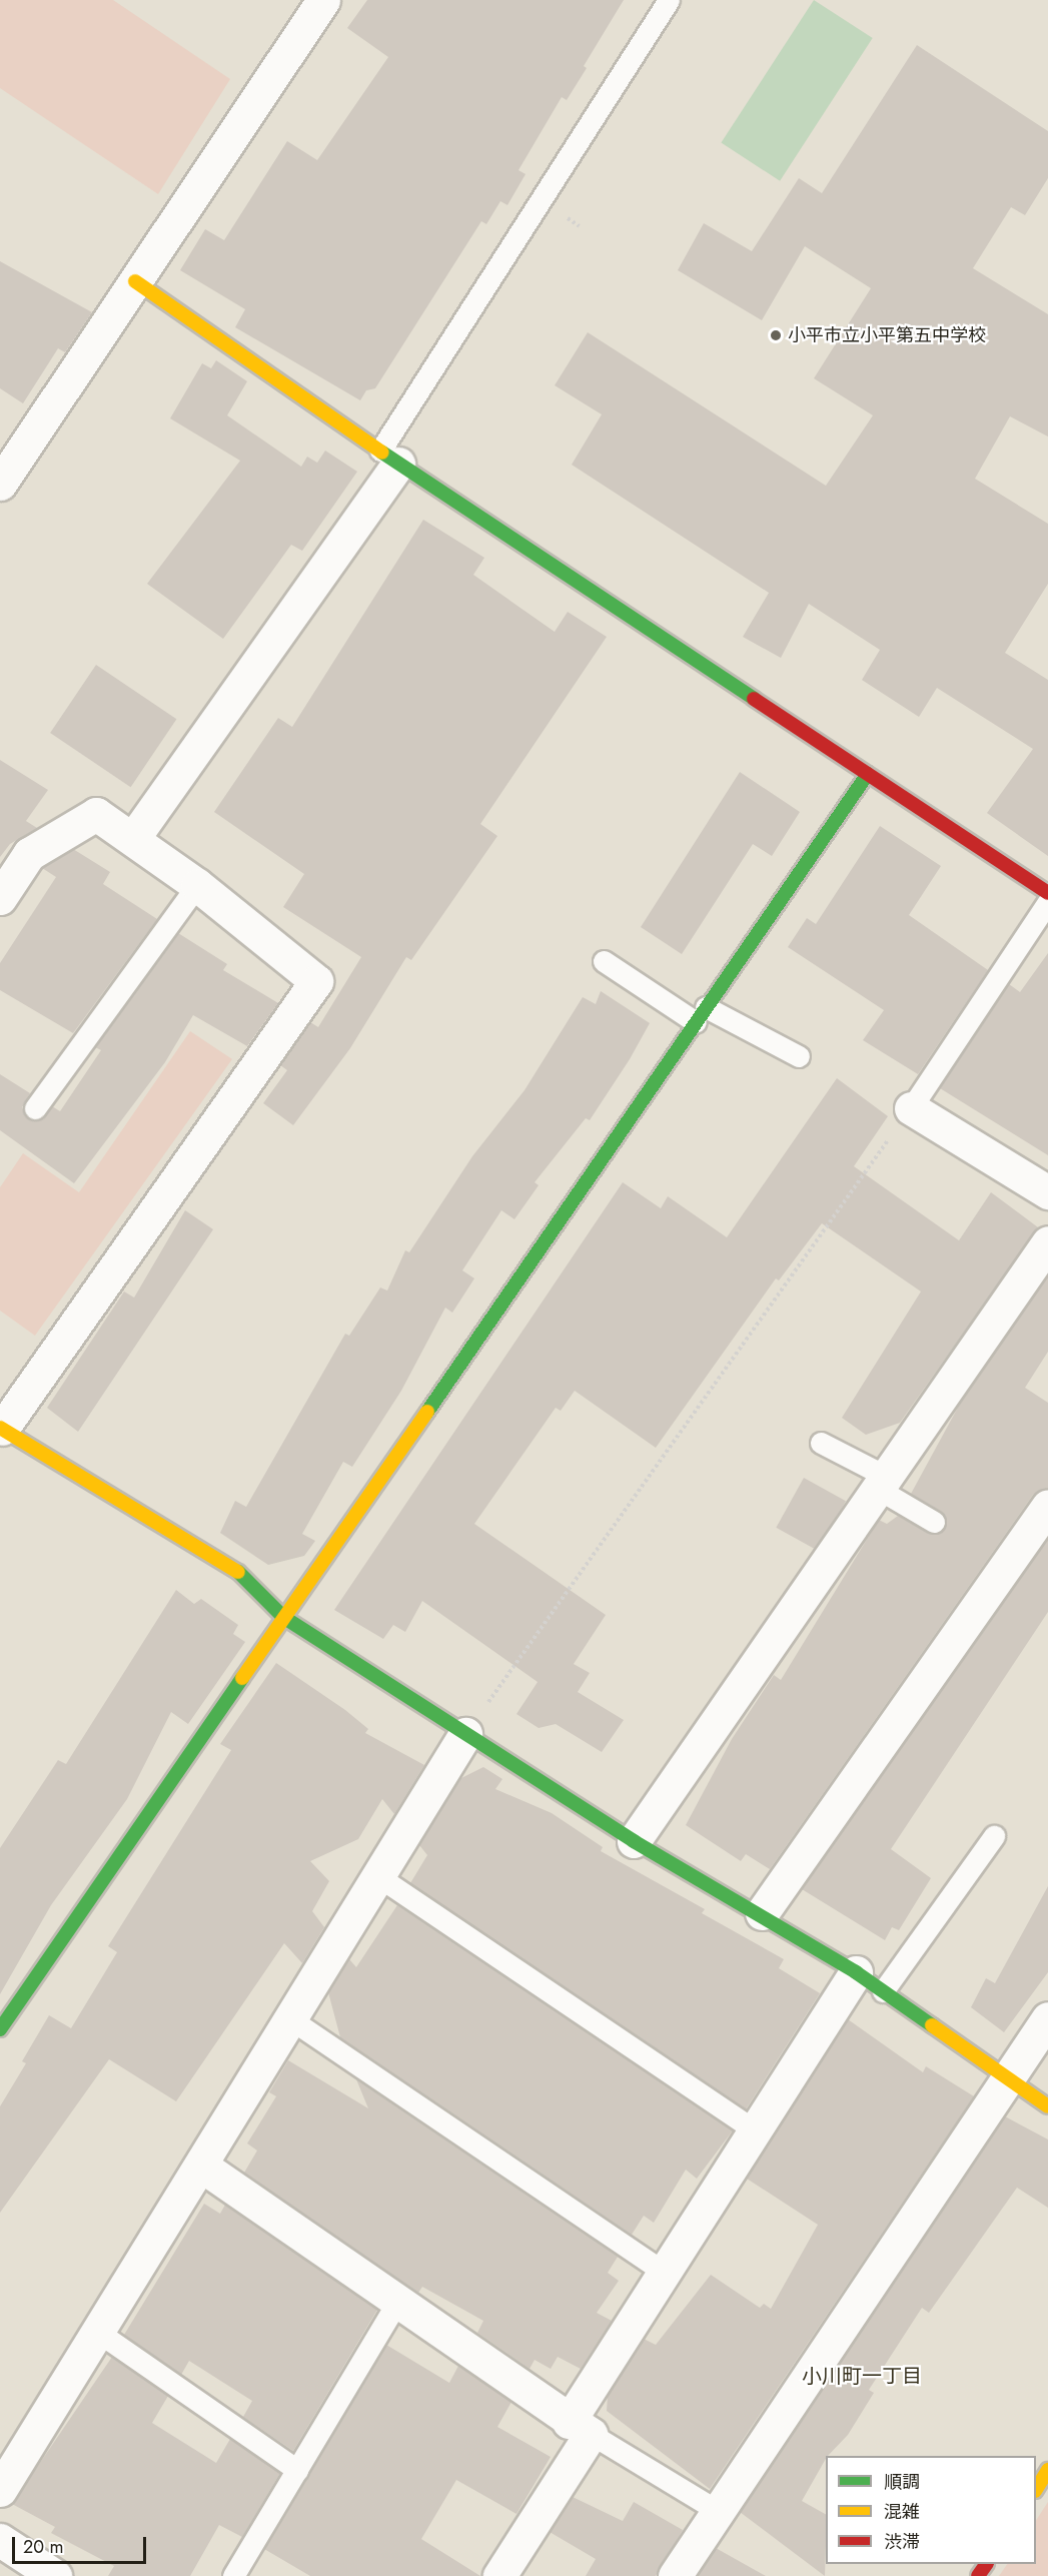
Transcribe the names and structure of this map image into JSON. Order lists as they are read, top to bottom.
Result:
{
  "districts": ["小川町一丁目"],
  "places": ["小平市立小平第五中学校"],
  "legend": ["順調", "混雑", "渋滞"],
  "scale_bar": "20 m"
}
